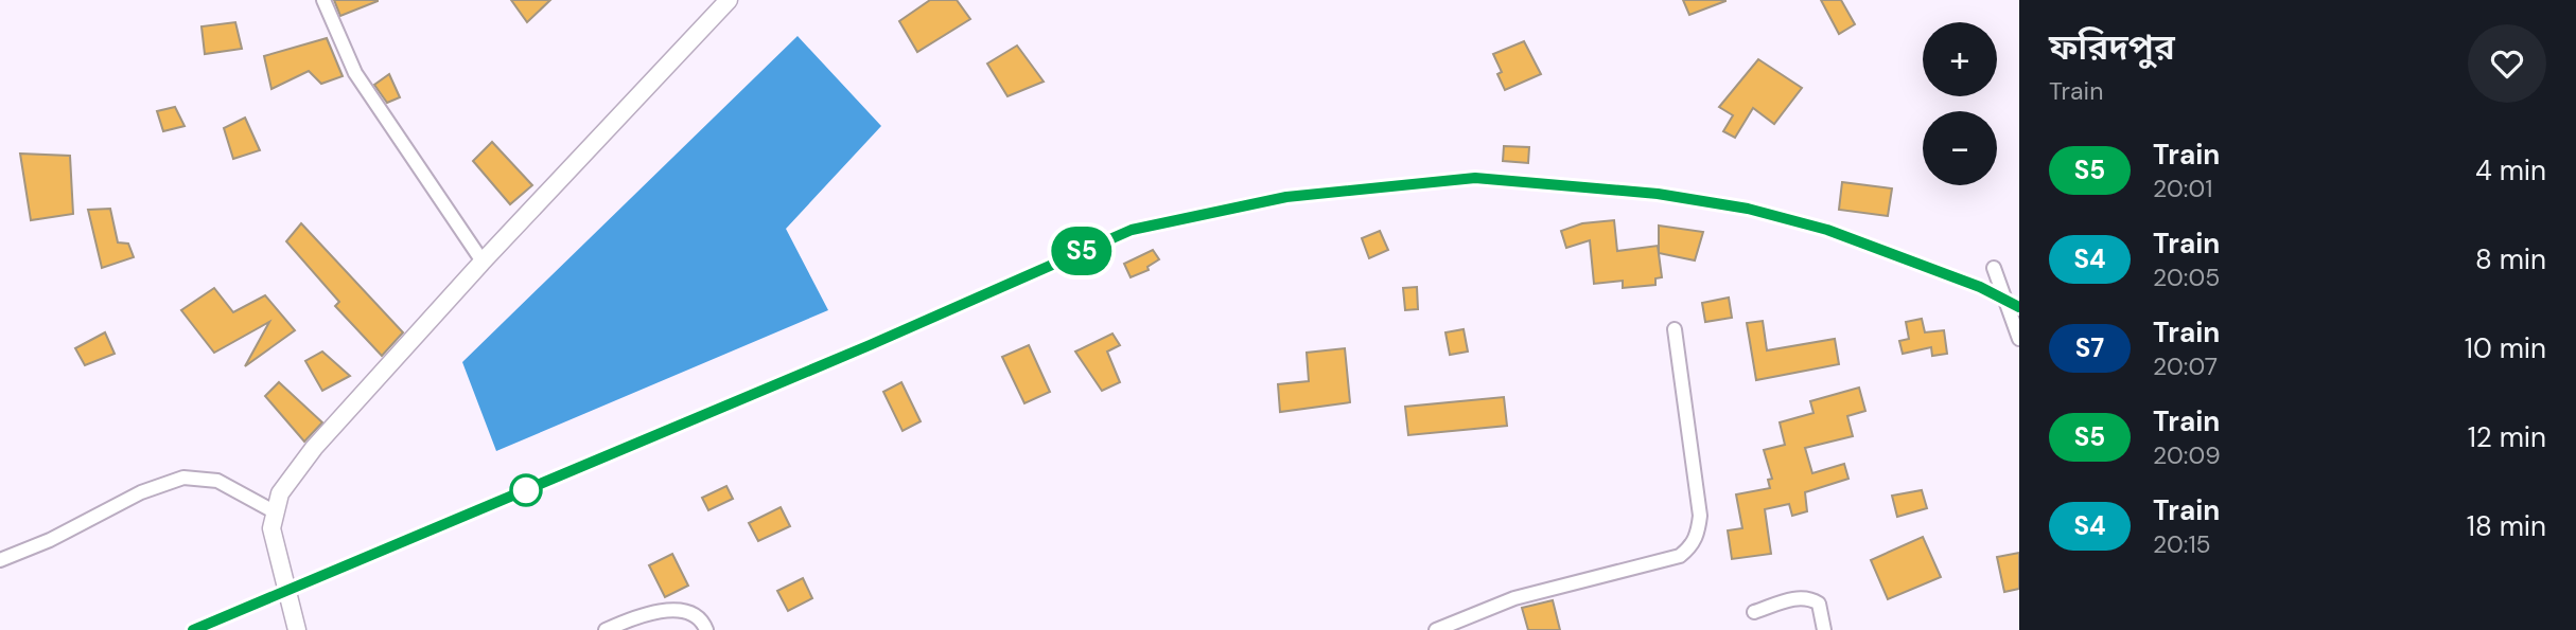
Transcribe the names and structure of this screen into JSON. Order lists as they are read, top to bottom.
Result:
{
  "page": {
    "on_map": "S5",
    "heading": ["ফরিদপুর", "Train"],
    "map_buttons": ["+", "−"],
    "list": [
      {
        "mark": "S5",
        "name": "Train",
        "note": "20:01",
        "value": "4 min"
      },
      {
        "mark": "S4",
        "name": "Train",
        "note": "20:05",
        "value": "8 min"
      },
      {
        "mark": "S7",
        "name": "Train",
        "note": "20:07",
        "value": "10 min"
      },
      {
        "mark": "S5",
        "name": "Train",
        "note": "20:09",
        "value": "12 min"
      },
      {
        "mark": "S4",
        "name": "Train",
        "note": "20:15",
        "value": "18 min"
      }
    ]
  }
}
